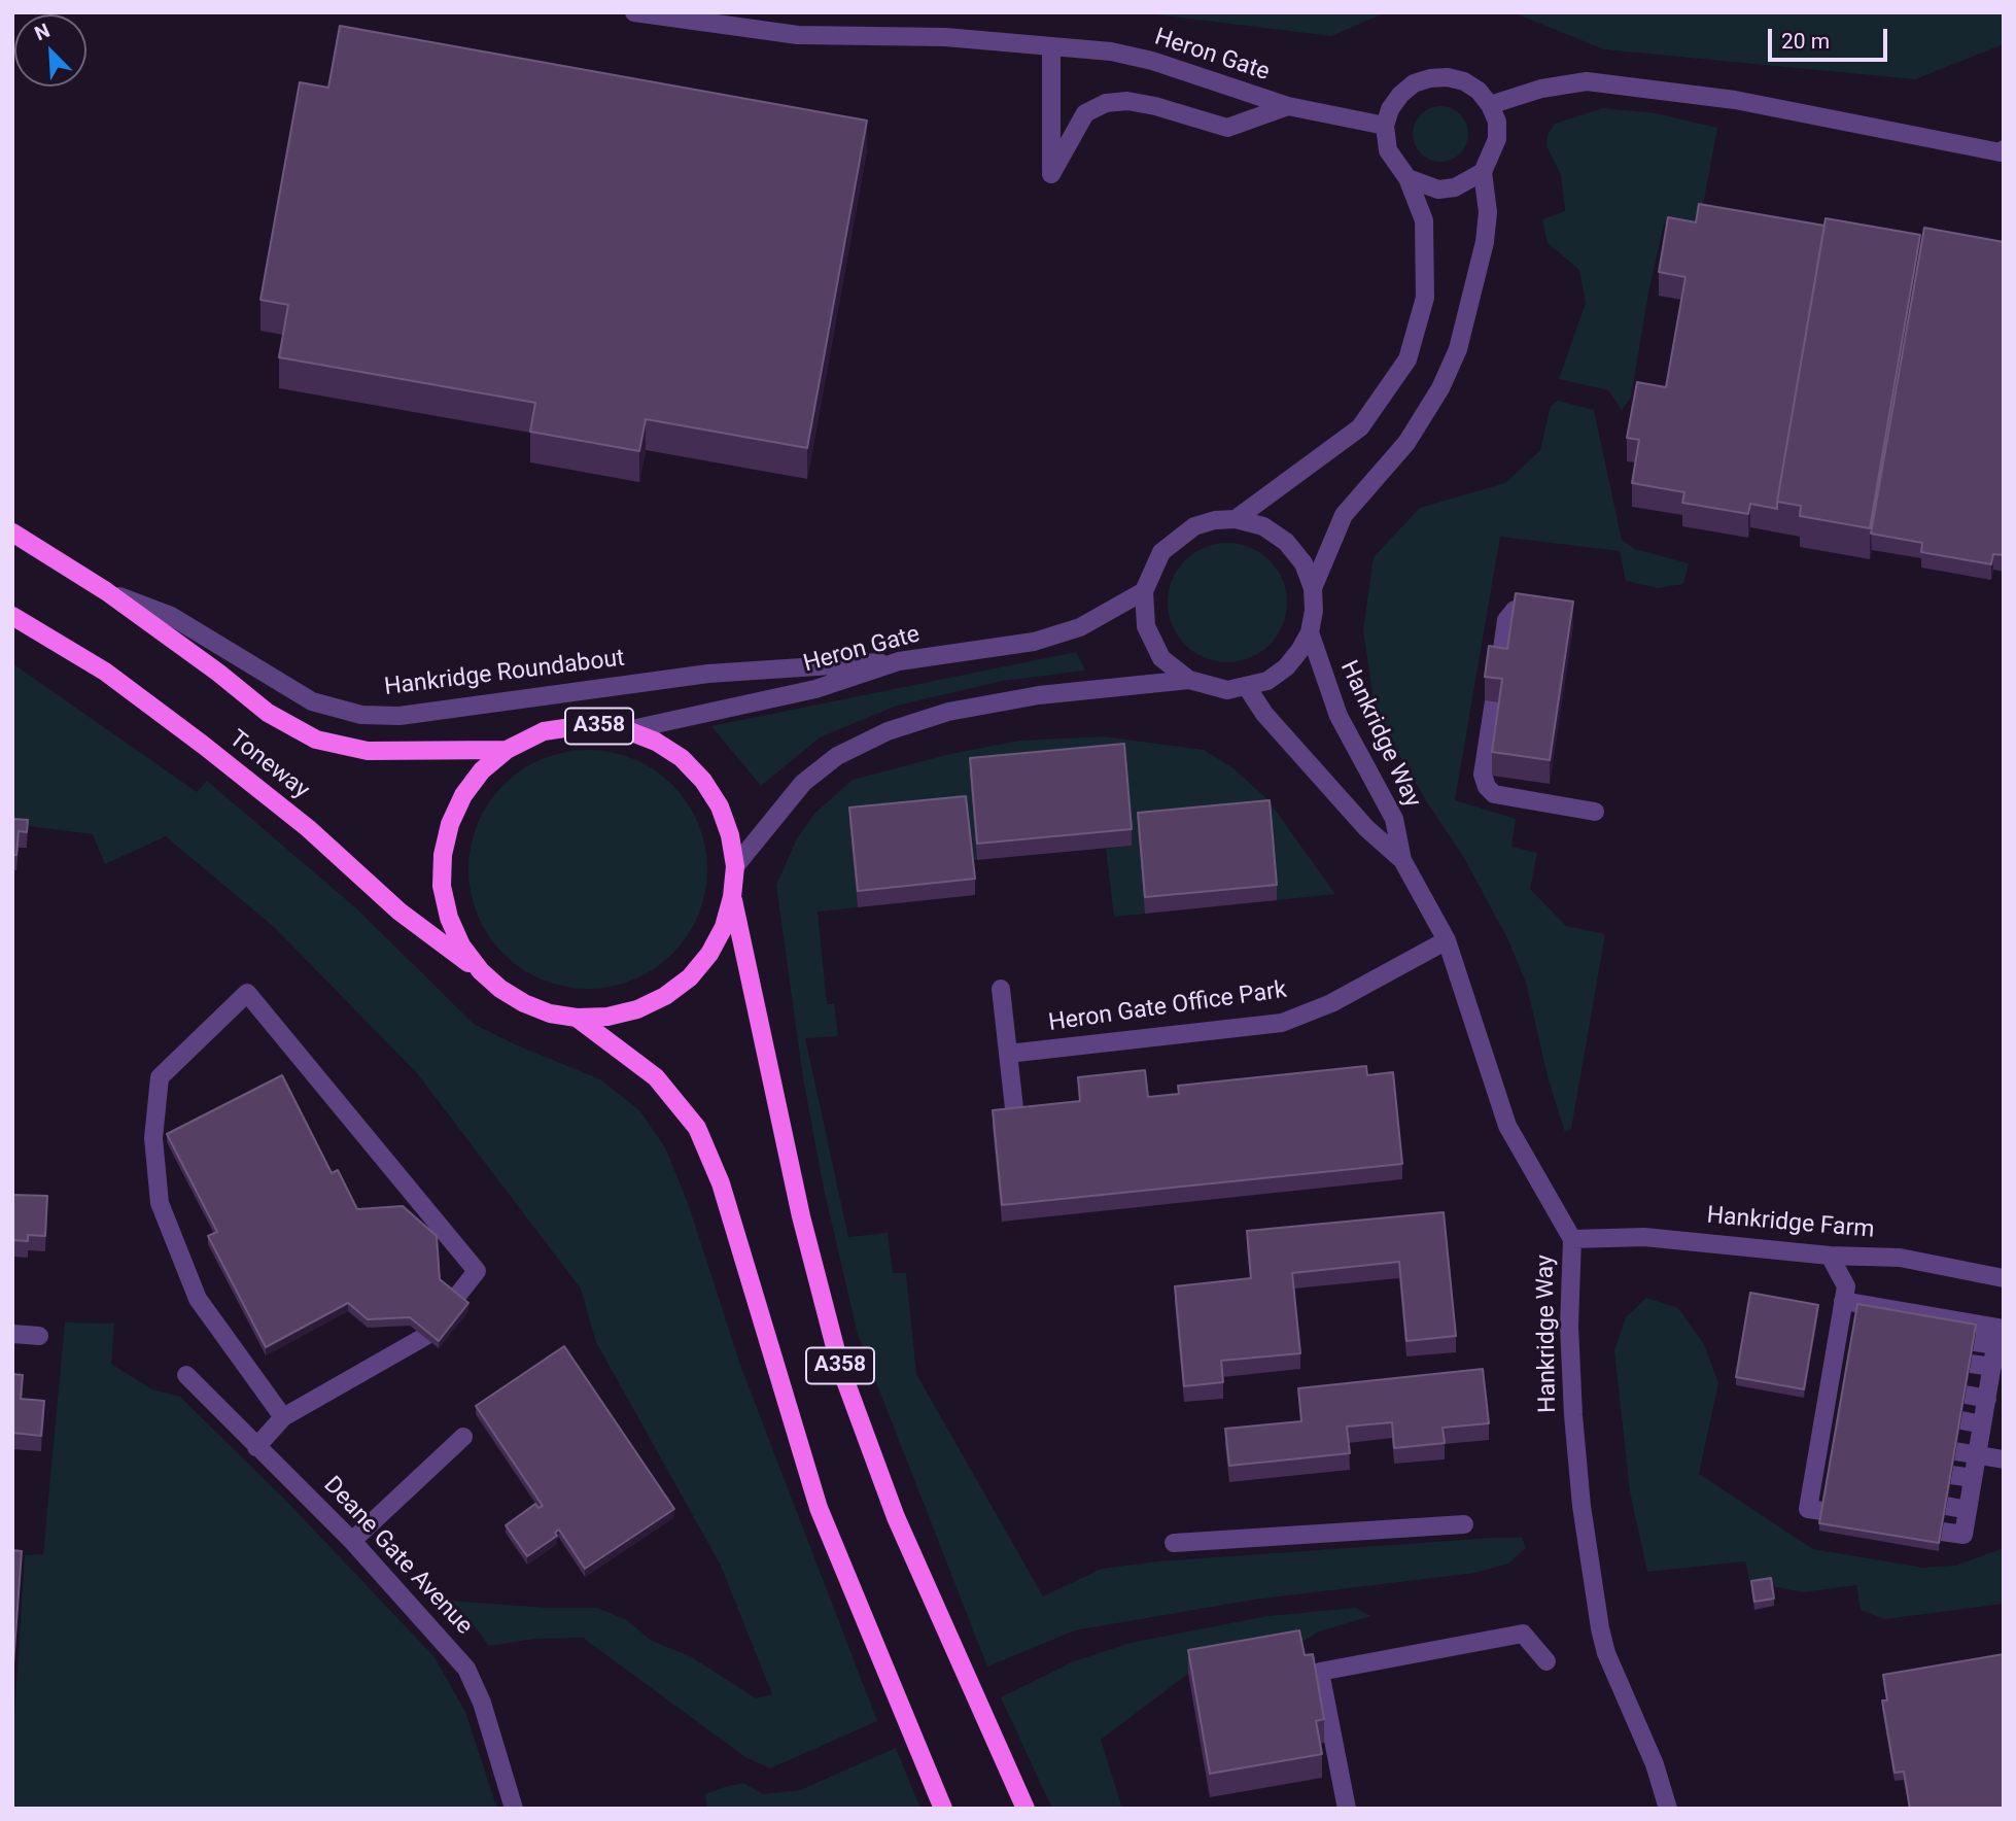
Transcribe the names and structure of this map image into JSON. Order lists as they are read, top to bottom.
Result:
{
  "streets": {
    "main road": ["A358", "Toneway"],
    "street": [
      "Heron Gate",
      "Hankridge Roundabout",
      "Hankridge Way",
      "Heron Gate Office Park",
      "Hankridge Farm",
      "Deane Gate Avenue"
    ]
  },
  "crossings": [
    ["Heron Gate", "Hankridge Roundabout"],
    ["Heron Gate", "A358"],
    ["Heron Gate", "Hankridge Way"],
    ["Hankridge Roundabout", "Toneway"],
    ["A358", "Toneway"],
    ["Hankridge Way", "Heron Gate Office Park"],
    ["Hankridge Way", "Hankridge Farm"]
  ],
  "scale_bar": "20 m",
  "north": "top left"
}
